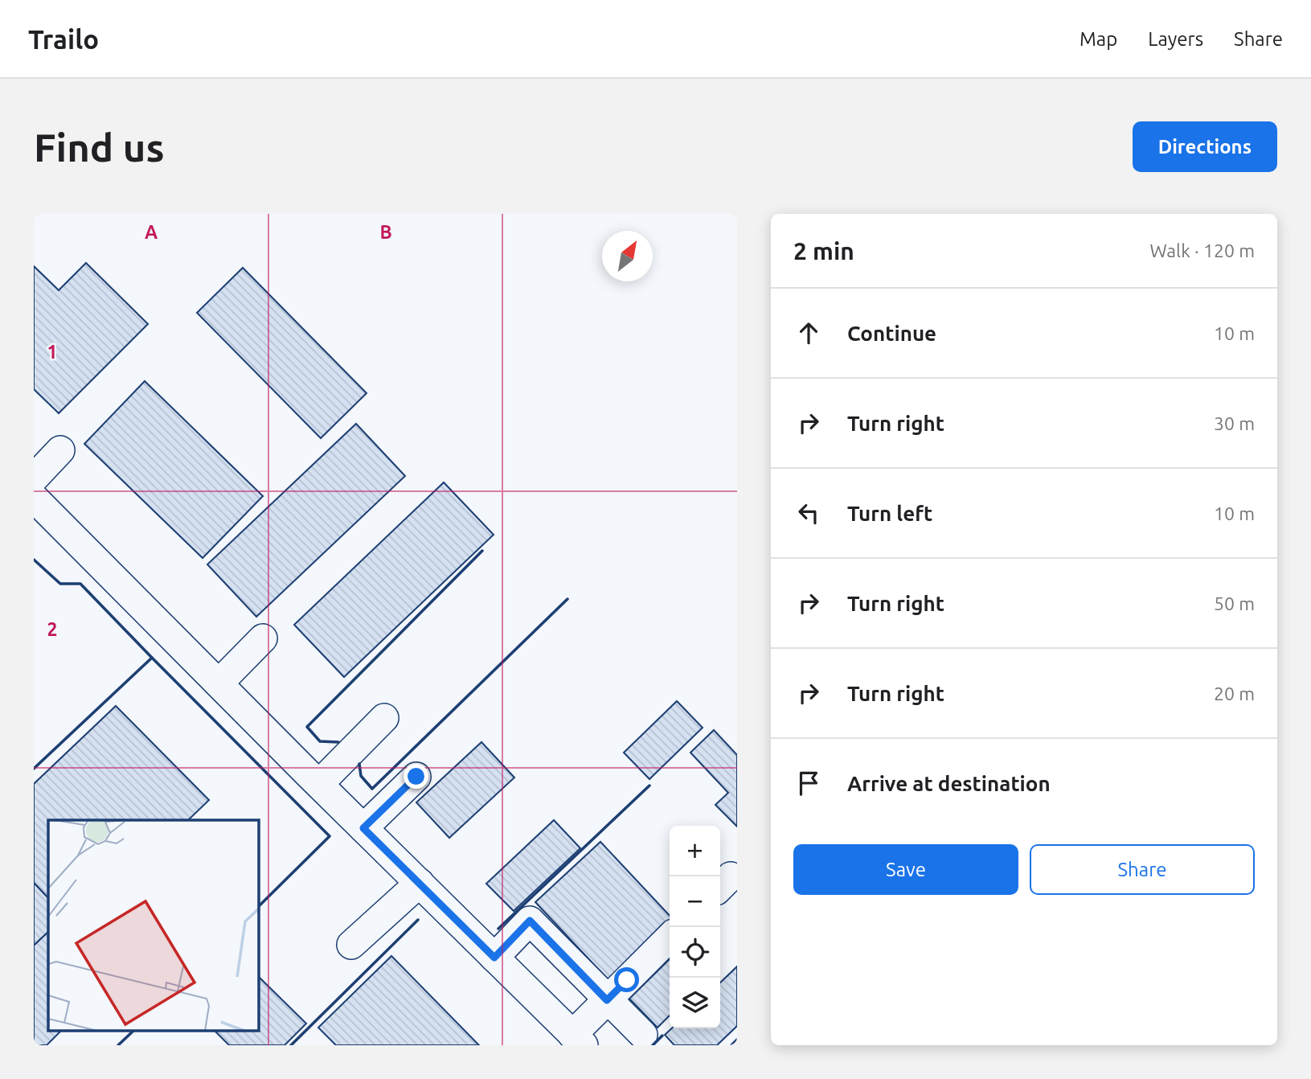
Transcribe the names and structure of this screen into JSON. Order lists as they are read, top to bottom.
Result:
{
  "north": "top right",
  "page": {
    "header": "Trailo",
    "nav": ["Map", "Layers", "Share"],
    "buttons": [
      "Directions",
      ["Save", "Share"]
    ],
    "title": "Find us",
    "heading": ["2 min", "Walk · 120 m"],
    "list": [
      ["Continue", "10 m"],
      ["Turn right", "30 m"],
      ["Turn left", "10 m"],
      ["Turn right", "50 m"],
      ["Turn right", "20 m"],
      "Arrive at destination"
    ],
    "map_buttons": ["+", "−"]
  },
  "grid": {
    "columns": ["A", "B"],
    "rows": ["1", "2"]
  }
}
